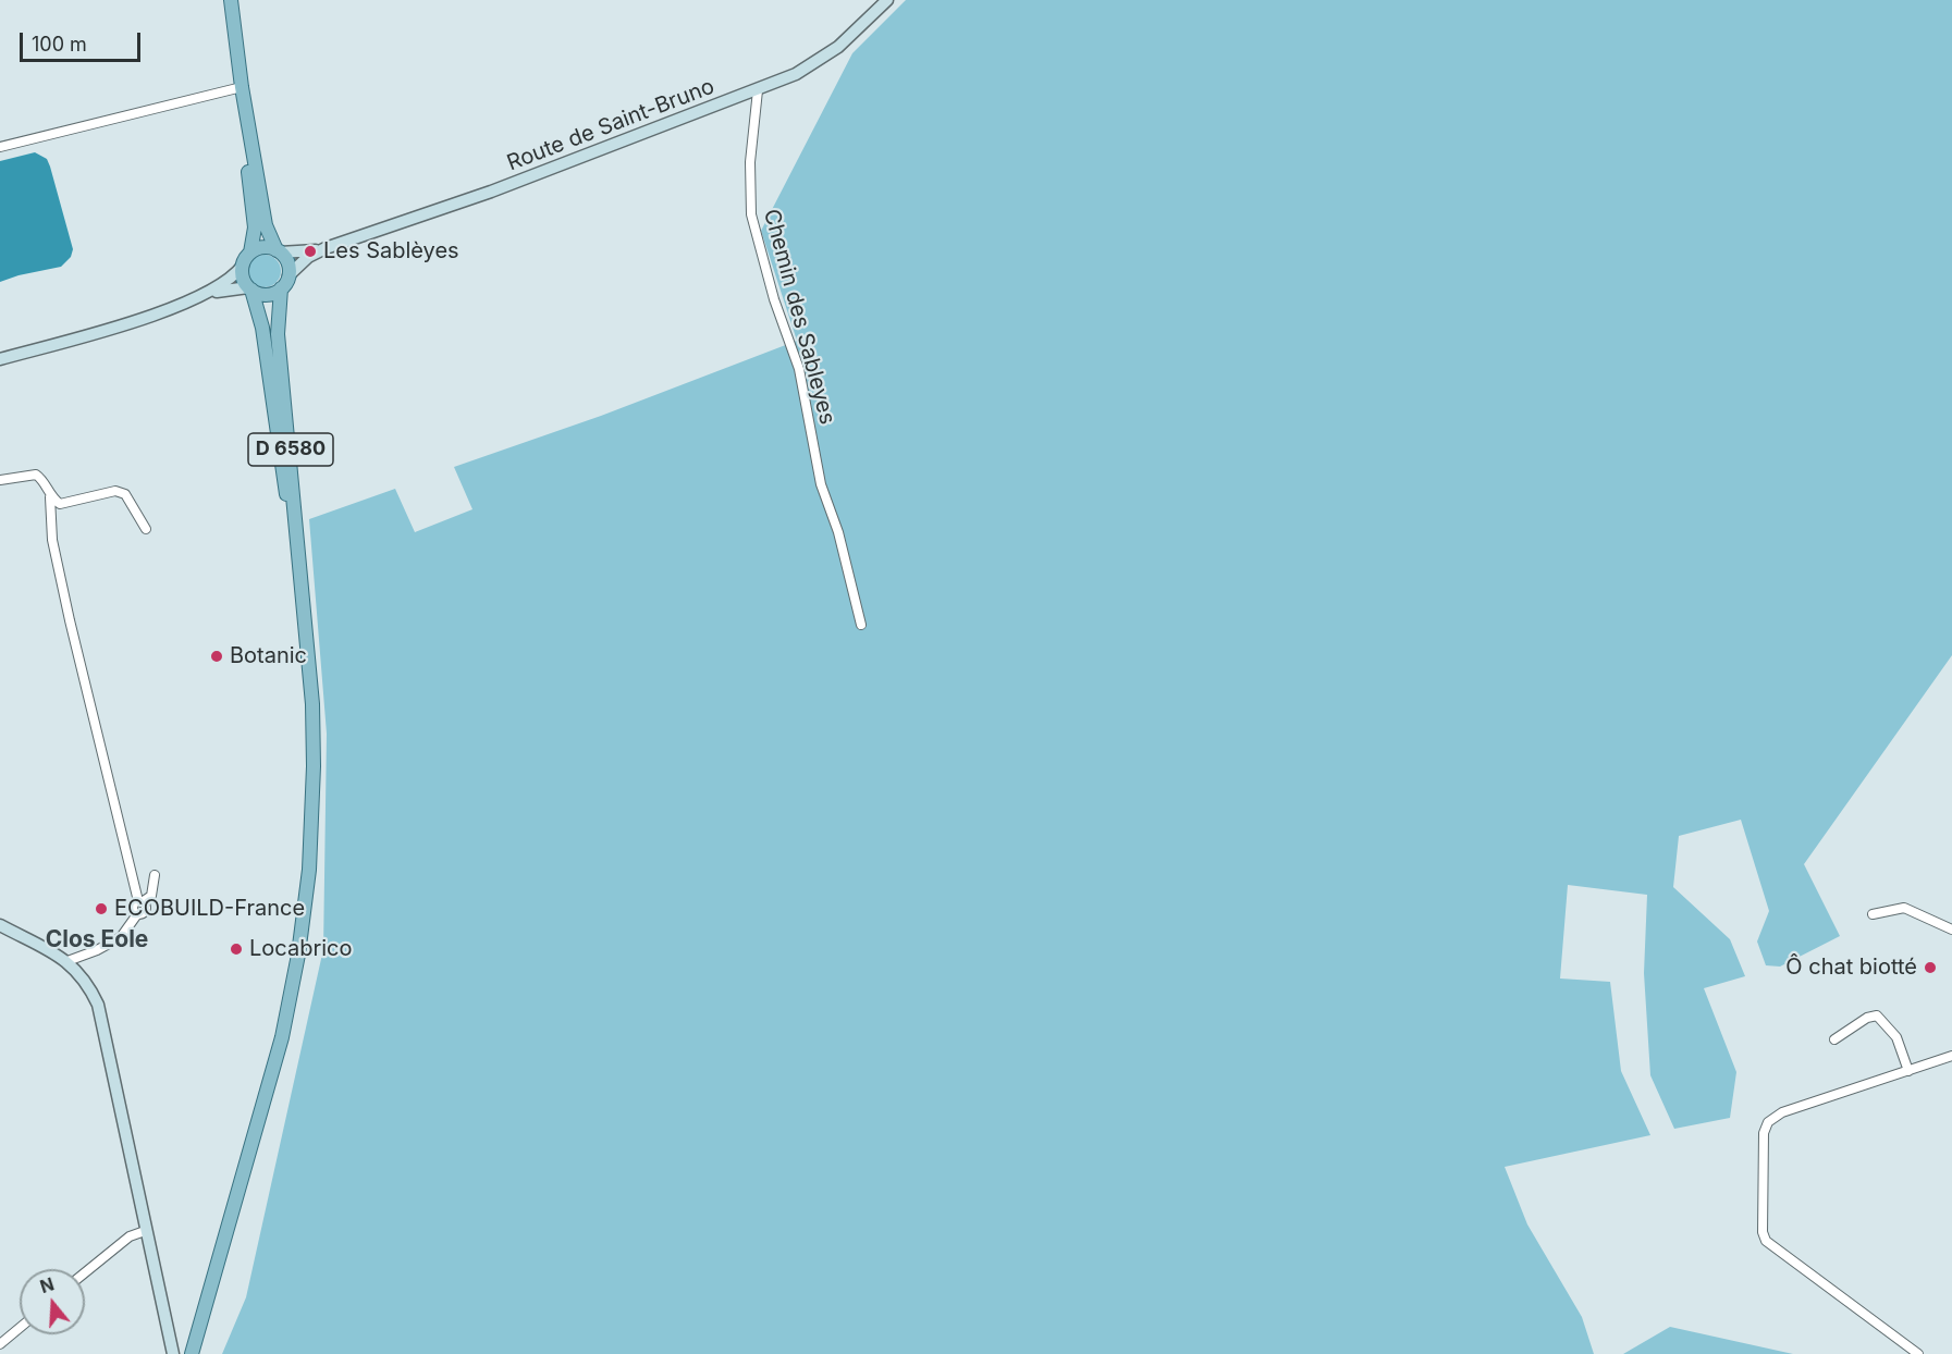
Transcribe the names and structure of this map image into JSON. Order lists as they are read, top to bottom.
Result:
{
  "streets": {
    "main road": ["D 6580"],
    "street": ["Route de Saint-Bruno", "Chemin des Sableyes"]
  },
  "crossings": [
    ["Route de Saint-Bruno", "Chemin des Sableyes"]
  ],
  "districts": ["Clos Eole"],
  "places": [
    "Les Sablèyes",
    "Botanic",
    "ECOBUILD-France",
    "Locabrico",
    "Ô chat biotté"
  ],
  "scale_bar": "100 m",
  "north": "top"
}
